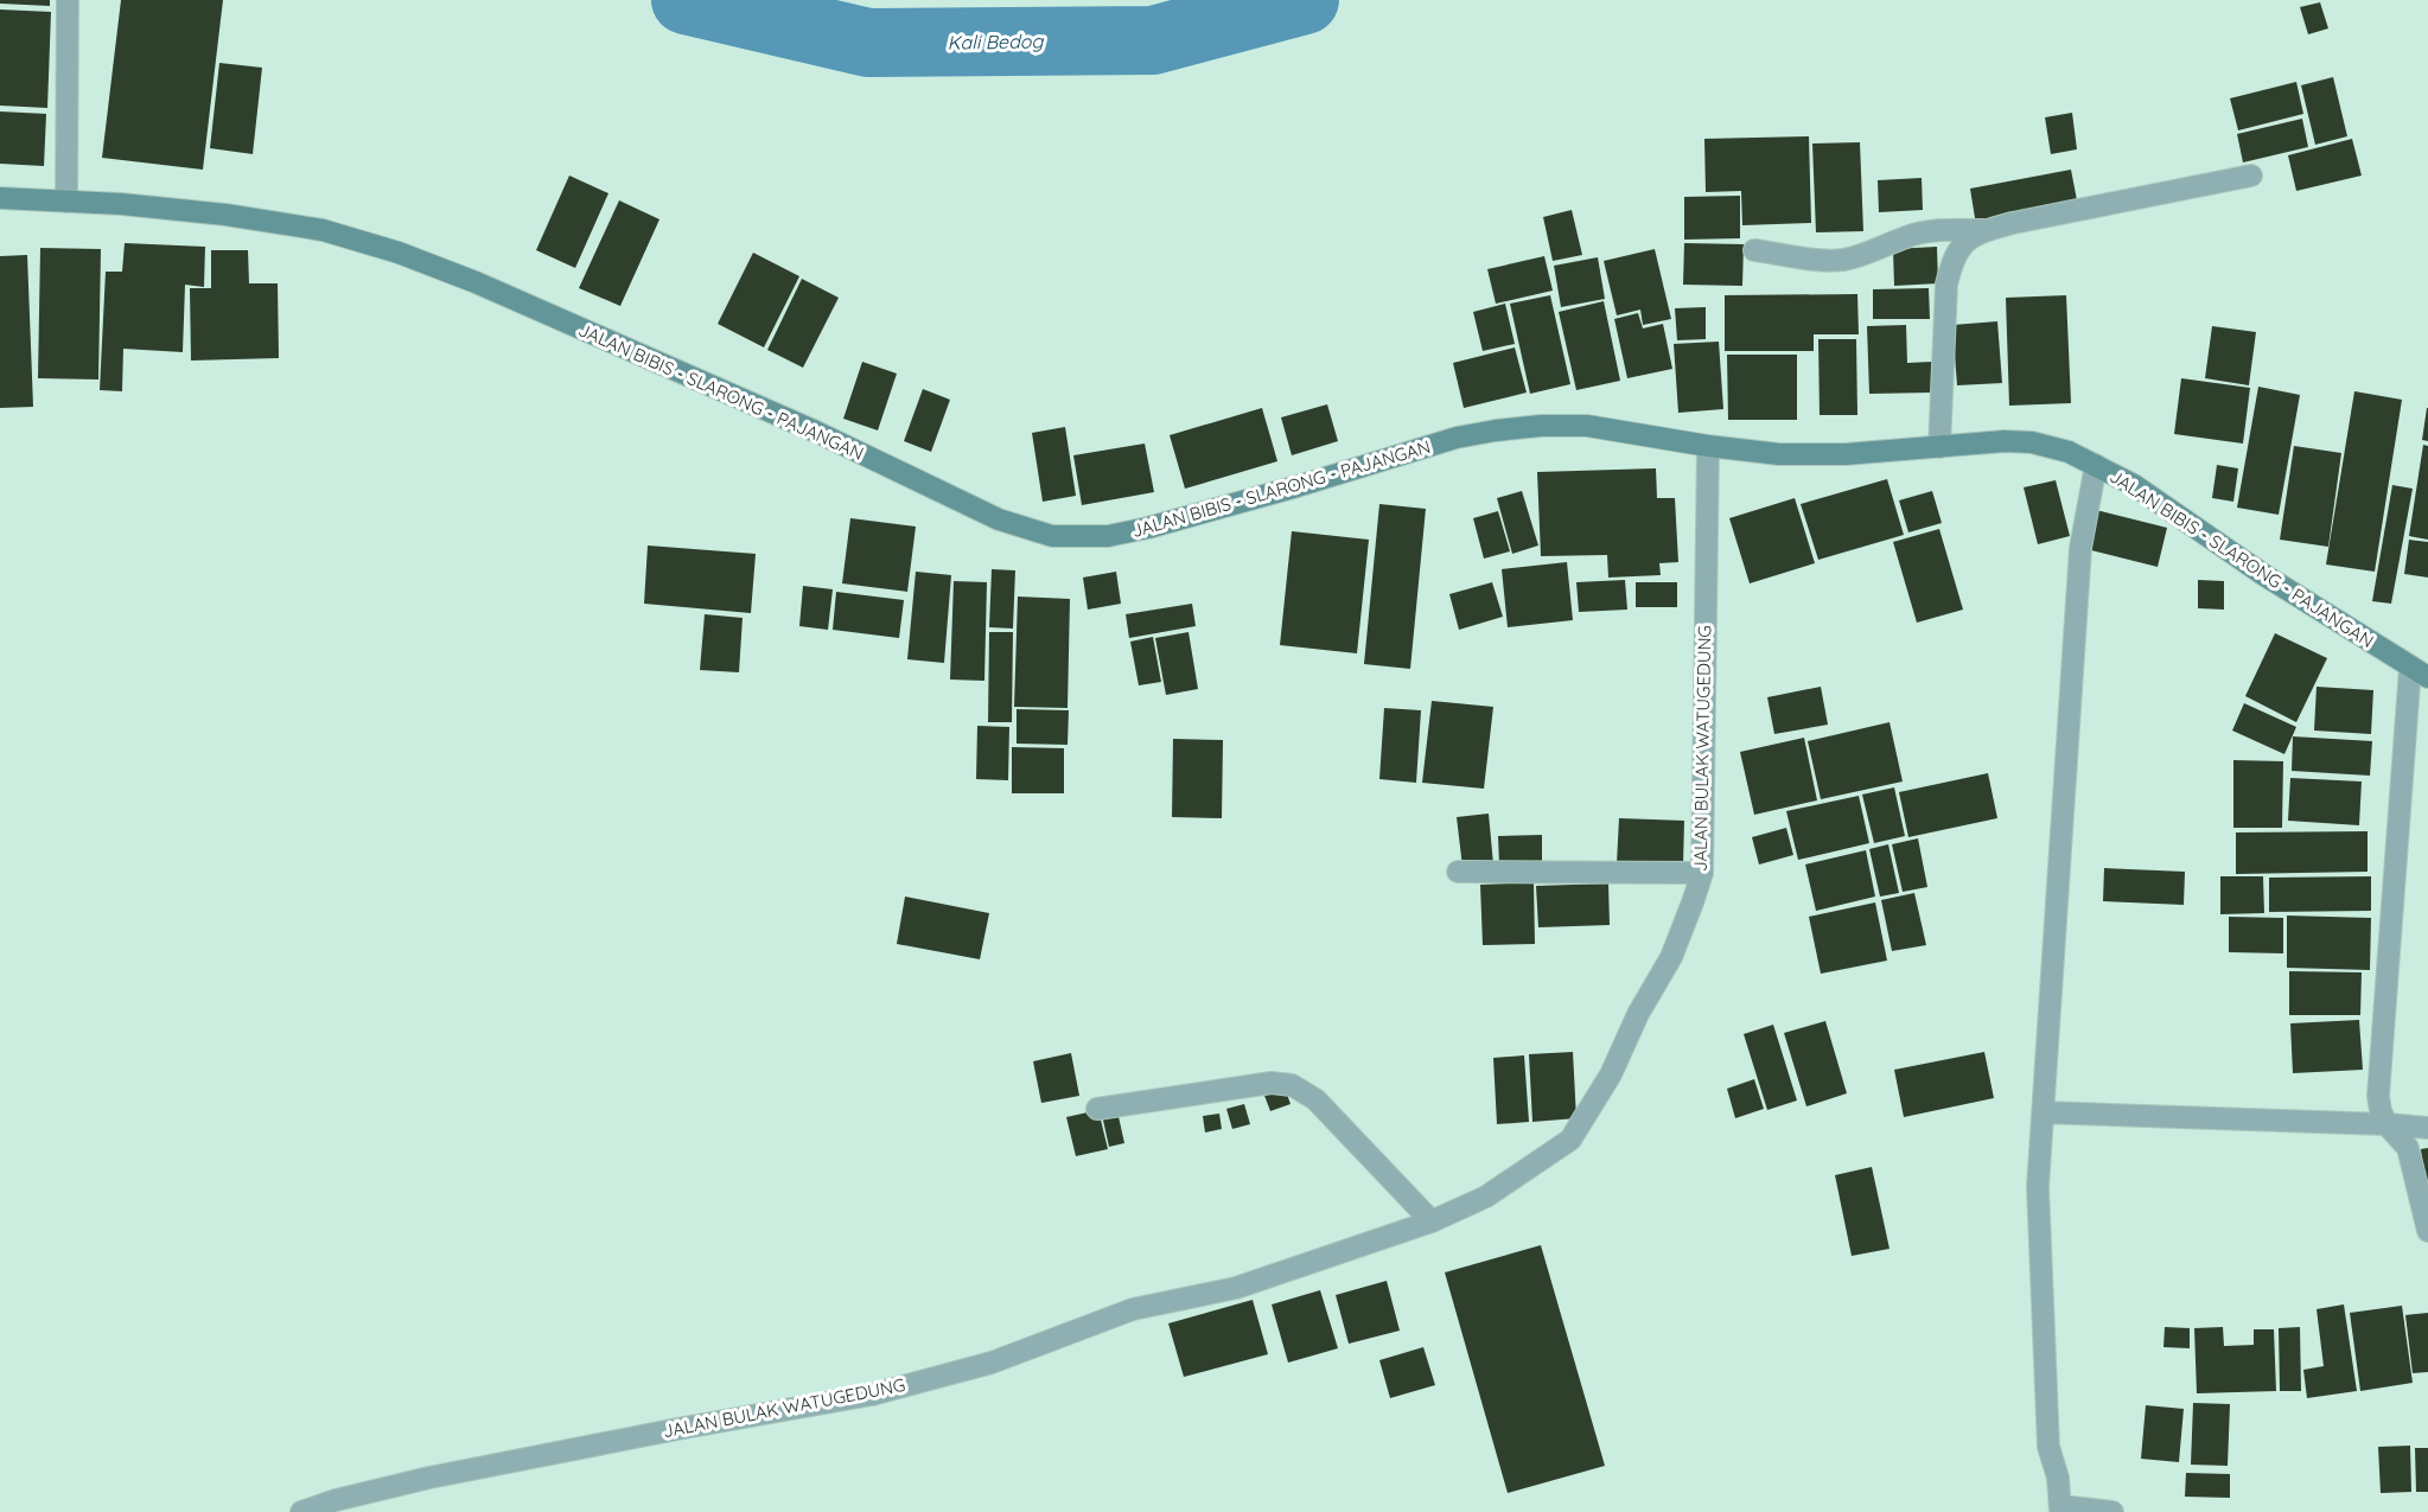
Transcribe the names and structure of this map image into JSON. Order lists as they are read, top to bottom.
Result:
{
  "streets": {
    "main road": ["JALAN BIBIS - SLARONG - PAJANGAN"],
    "street": ["JALAN BULAK WATUGEDUNG"]
  },
  "crossings": [
    ["JALAN BIBIS - SLARONG - PAJANGAN", "JALAN BULAK WATUGEDUNG"]
  ],
  "water": ["Kali Bedog"]
}
